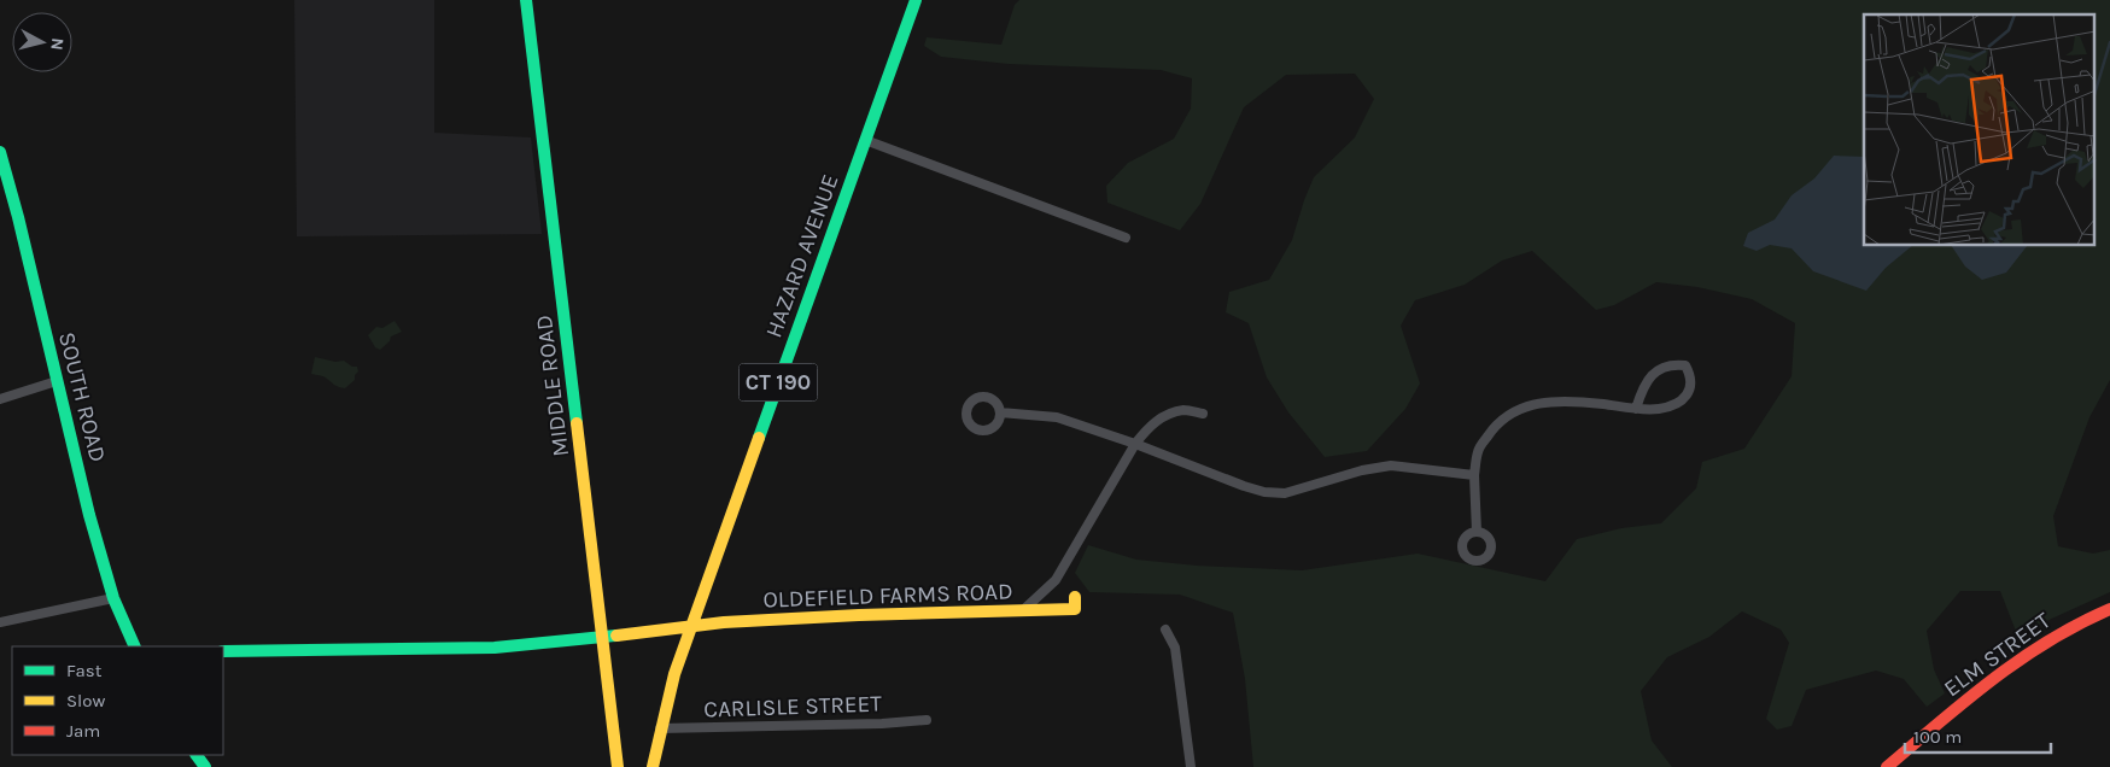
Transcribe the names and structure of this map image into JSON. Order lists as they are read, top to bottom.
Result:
{
  "streets": {
    "street": [
      "HAZARD AVENUE",
      "CT 190",
      "MIDDLE ROAD",
      "SOUTH ROAD",
      "OLDEFIELD FARMS ROAD",
      "ELM STREET",
      "CARLISLE STREET"
    ]
  },
  "crossings": [
    ["HAZARD AVENUE", "OLDEFIELD FARMS ROAD"],
    ["HAZARD AVENUE", "CARLISLE STREET"],
    ["MIDDLE ROAD", "OLDEFIELD FARMS ROAD"]
  ],
  "legend": ["Fast", "Slow", "Jam"],
  "scale_bar": "100 m",
  "north": "right"
}
